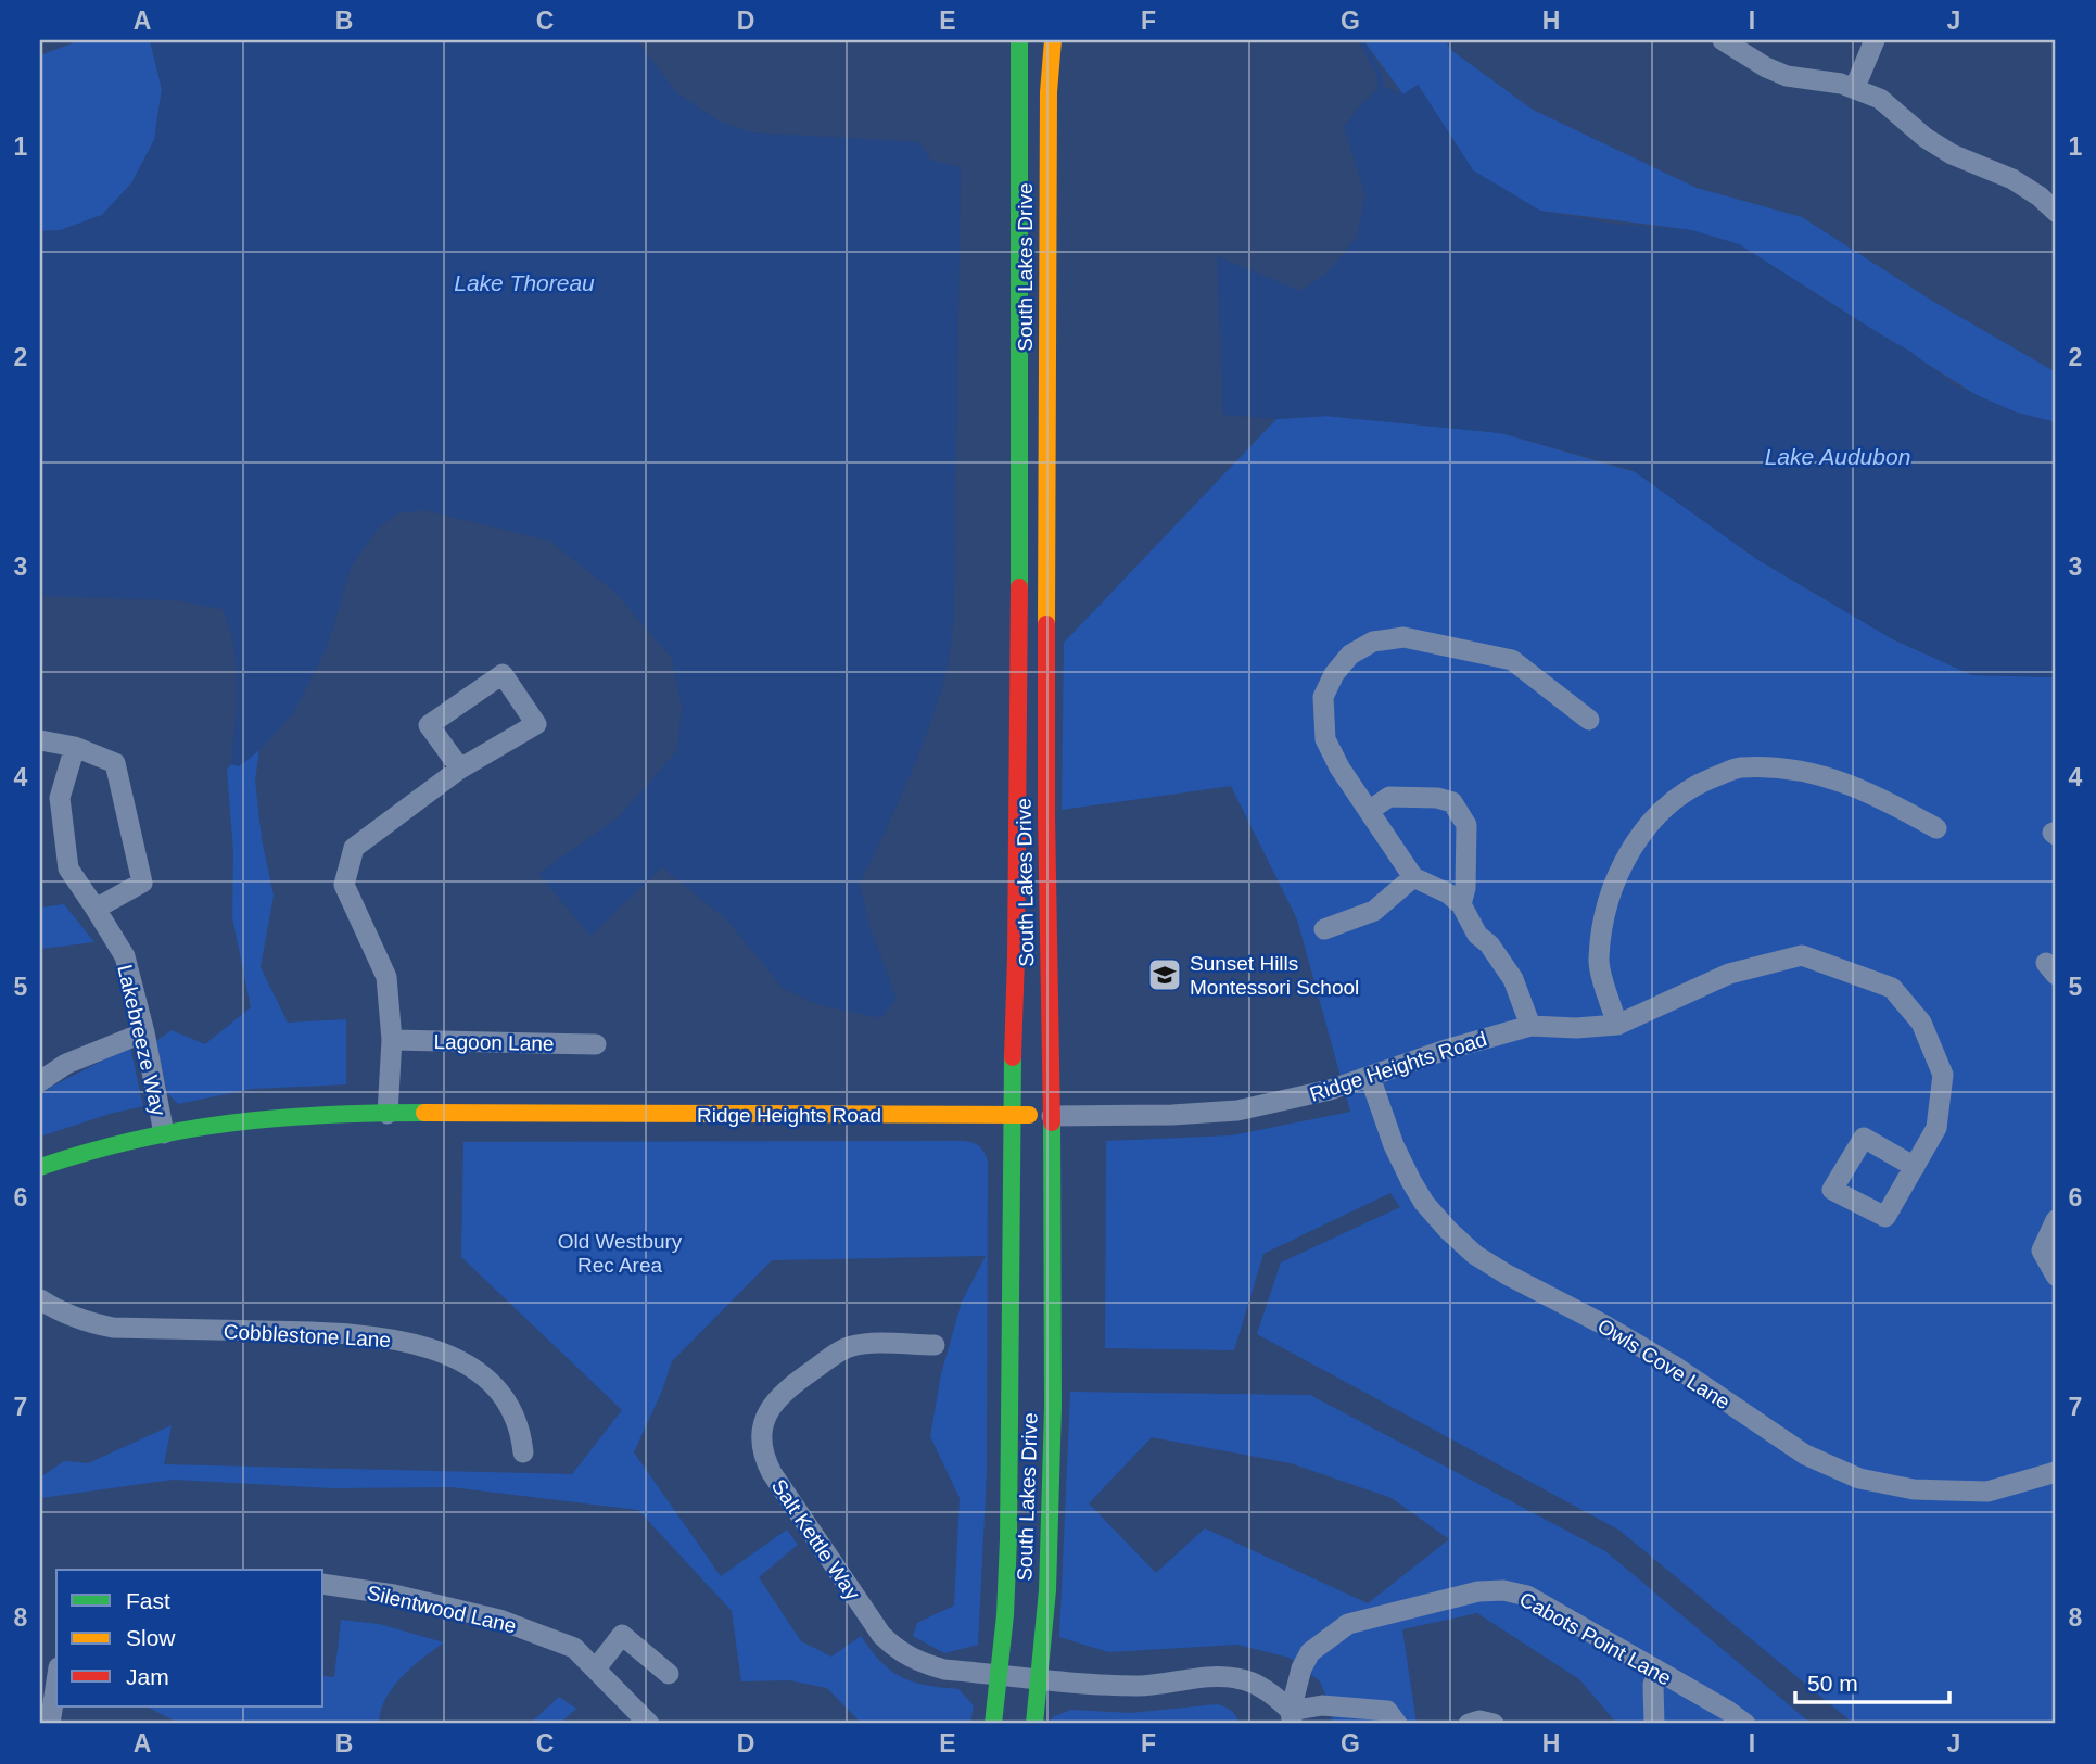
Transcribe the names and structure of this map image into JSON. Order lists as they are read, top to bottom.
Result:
{
  "streets": {
    "main road": ["South Lakes Drive", "Ridge Heights Road"],
    "street": [
      "Lakebreeze Way",
      "Lagoon Lane",
      "Cobblestone Lane",
      "Owls Cove Lane",
      "Salt Kettle Way",
      "Silentwood Lane",
      "Cabots Point Lane"
    ]
  },
  "crossings": [
    ["South Lakes Drive", "Ridge Heights Road"],
    ["South Lakes Drive", "Salt Kettle Way"],
    ["Lakebreeze Way", "Ridge Heights Road"],
    ["Ridge Heights Road", "Owls Cove Lane"]
  ],
  "water": ["Lake Thoreau", "Lake Audubon"],
  "parks": ["Old Westbury Rec Area"],
  "places": {
    "school or university": ["Sunset Hills Montessori School"]
  },
  "legend": ["Fast", "Slow", "Jam"],
  "scale_bar": "50 m",
  "grid": {
    "columns": [
      "A",
      "B",
      "C",
      "D",
      "E",
      "F",
      "G",
      "H",
      "I",
      "J"
    ],
    "rows": [
      "1",
      "2",
      "3",
      "4",
      "5",
      "6",
      "7",
      "8"
    ]
  }
}
